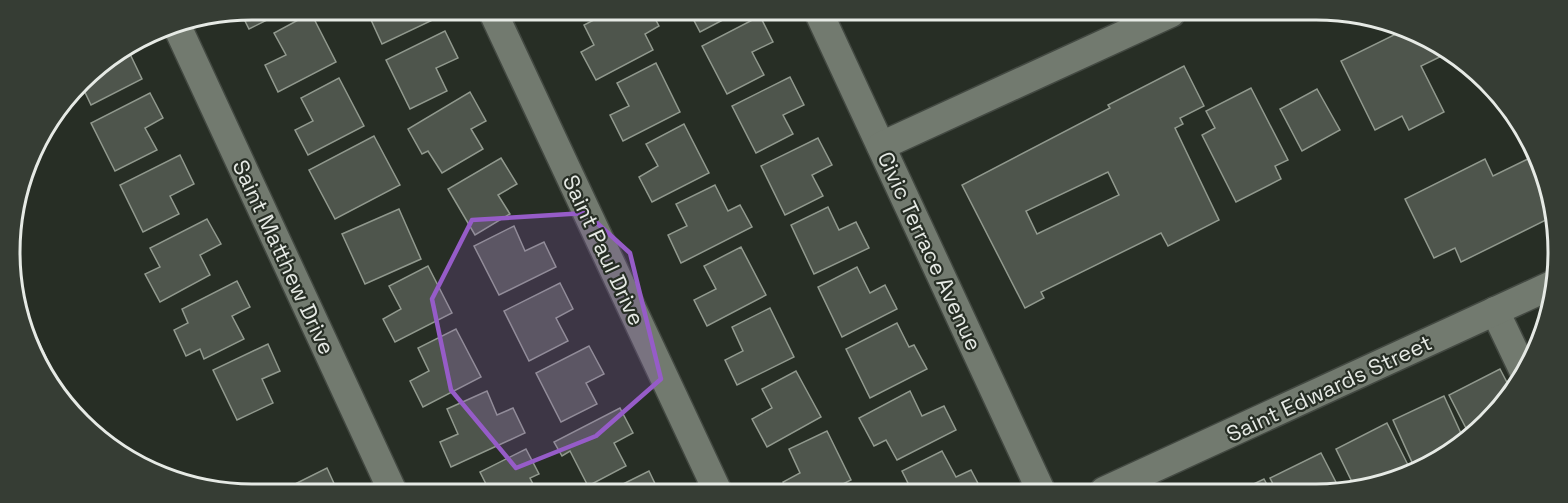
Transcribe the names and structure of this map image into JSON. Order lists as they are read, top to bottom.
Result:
{
  "streets": {
    "street": [
      "Saint Paul Drive",
      "Civic Terrace Avenue",
      "Saint Matthew Drive",
      "Saint Edwards Street"
    ]
  }
}
